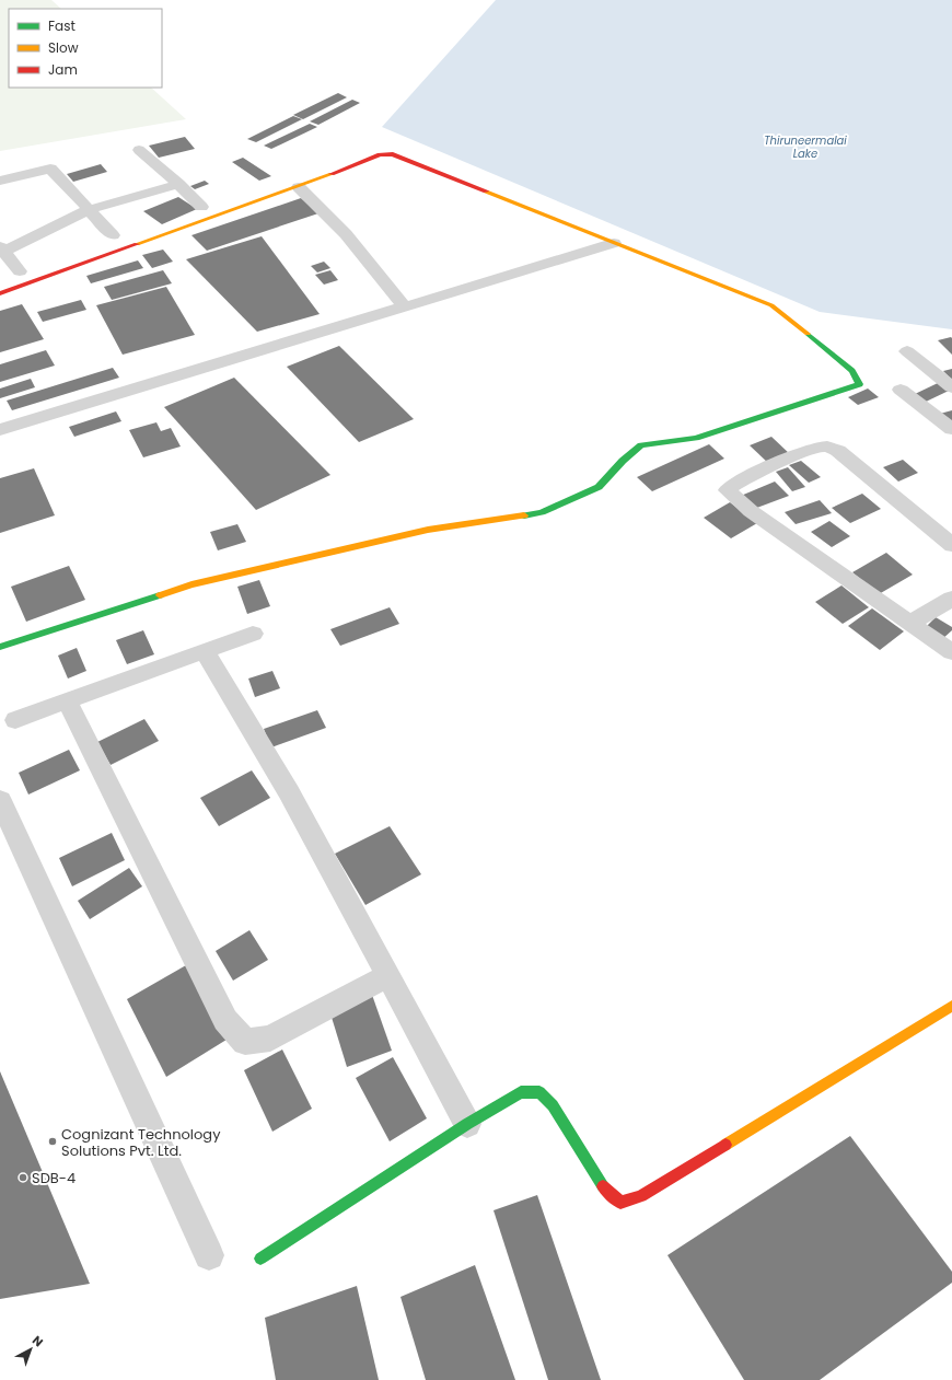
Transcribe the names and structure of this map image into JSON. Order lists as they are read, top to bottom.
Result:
{
  "water": ["Thiruneermalai Lake"],
  "places": ["Cognizant Technology Solutions Pvt. Ltd.", "SDB-4"],
  "legend": ["Fast", "Slow", "Jam"],
  "north": "top right"
}
